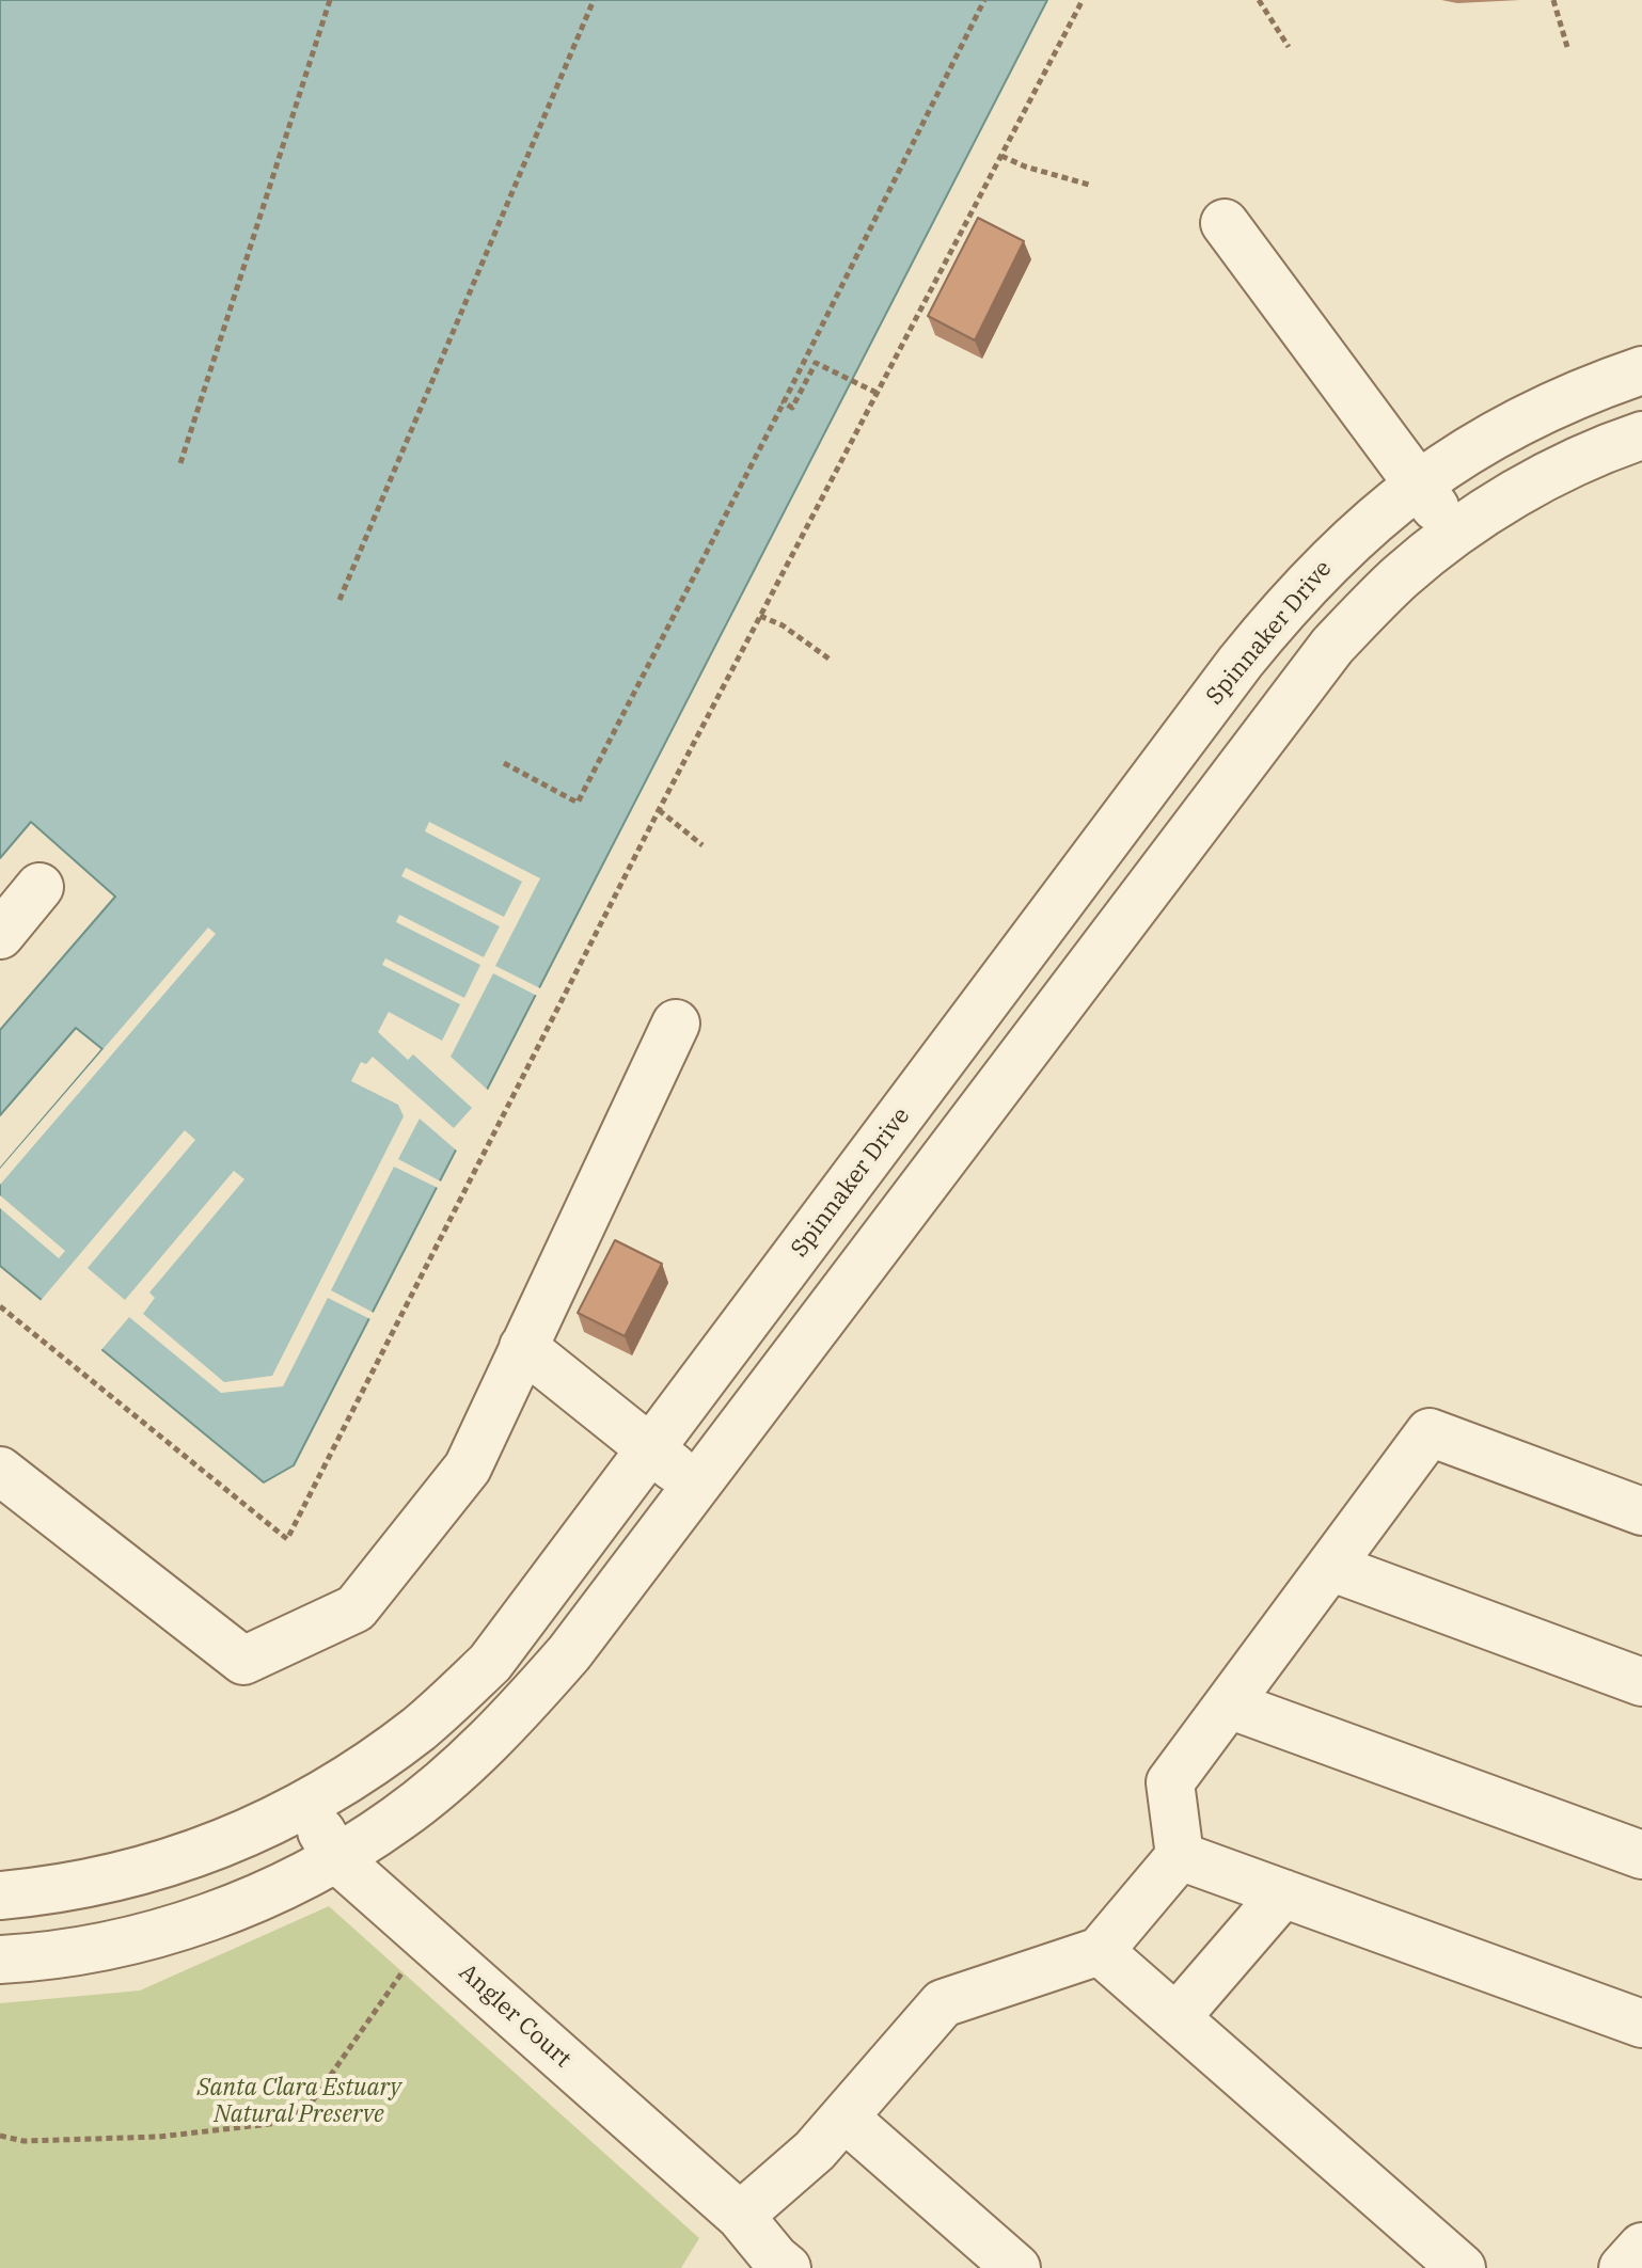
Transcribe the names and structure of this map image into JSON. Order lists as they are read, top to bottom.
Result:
{
  "streets": {
    "street": ["Spinnaker Drive", "Angler Court"]
  },
  "crossings": [
    ["Spinnaker Drive", "Angler Court"]
  ],
  "parks": ["Santa Clara Estuary Natural Preserve"]
}
